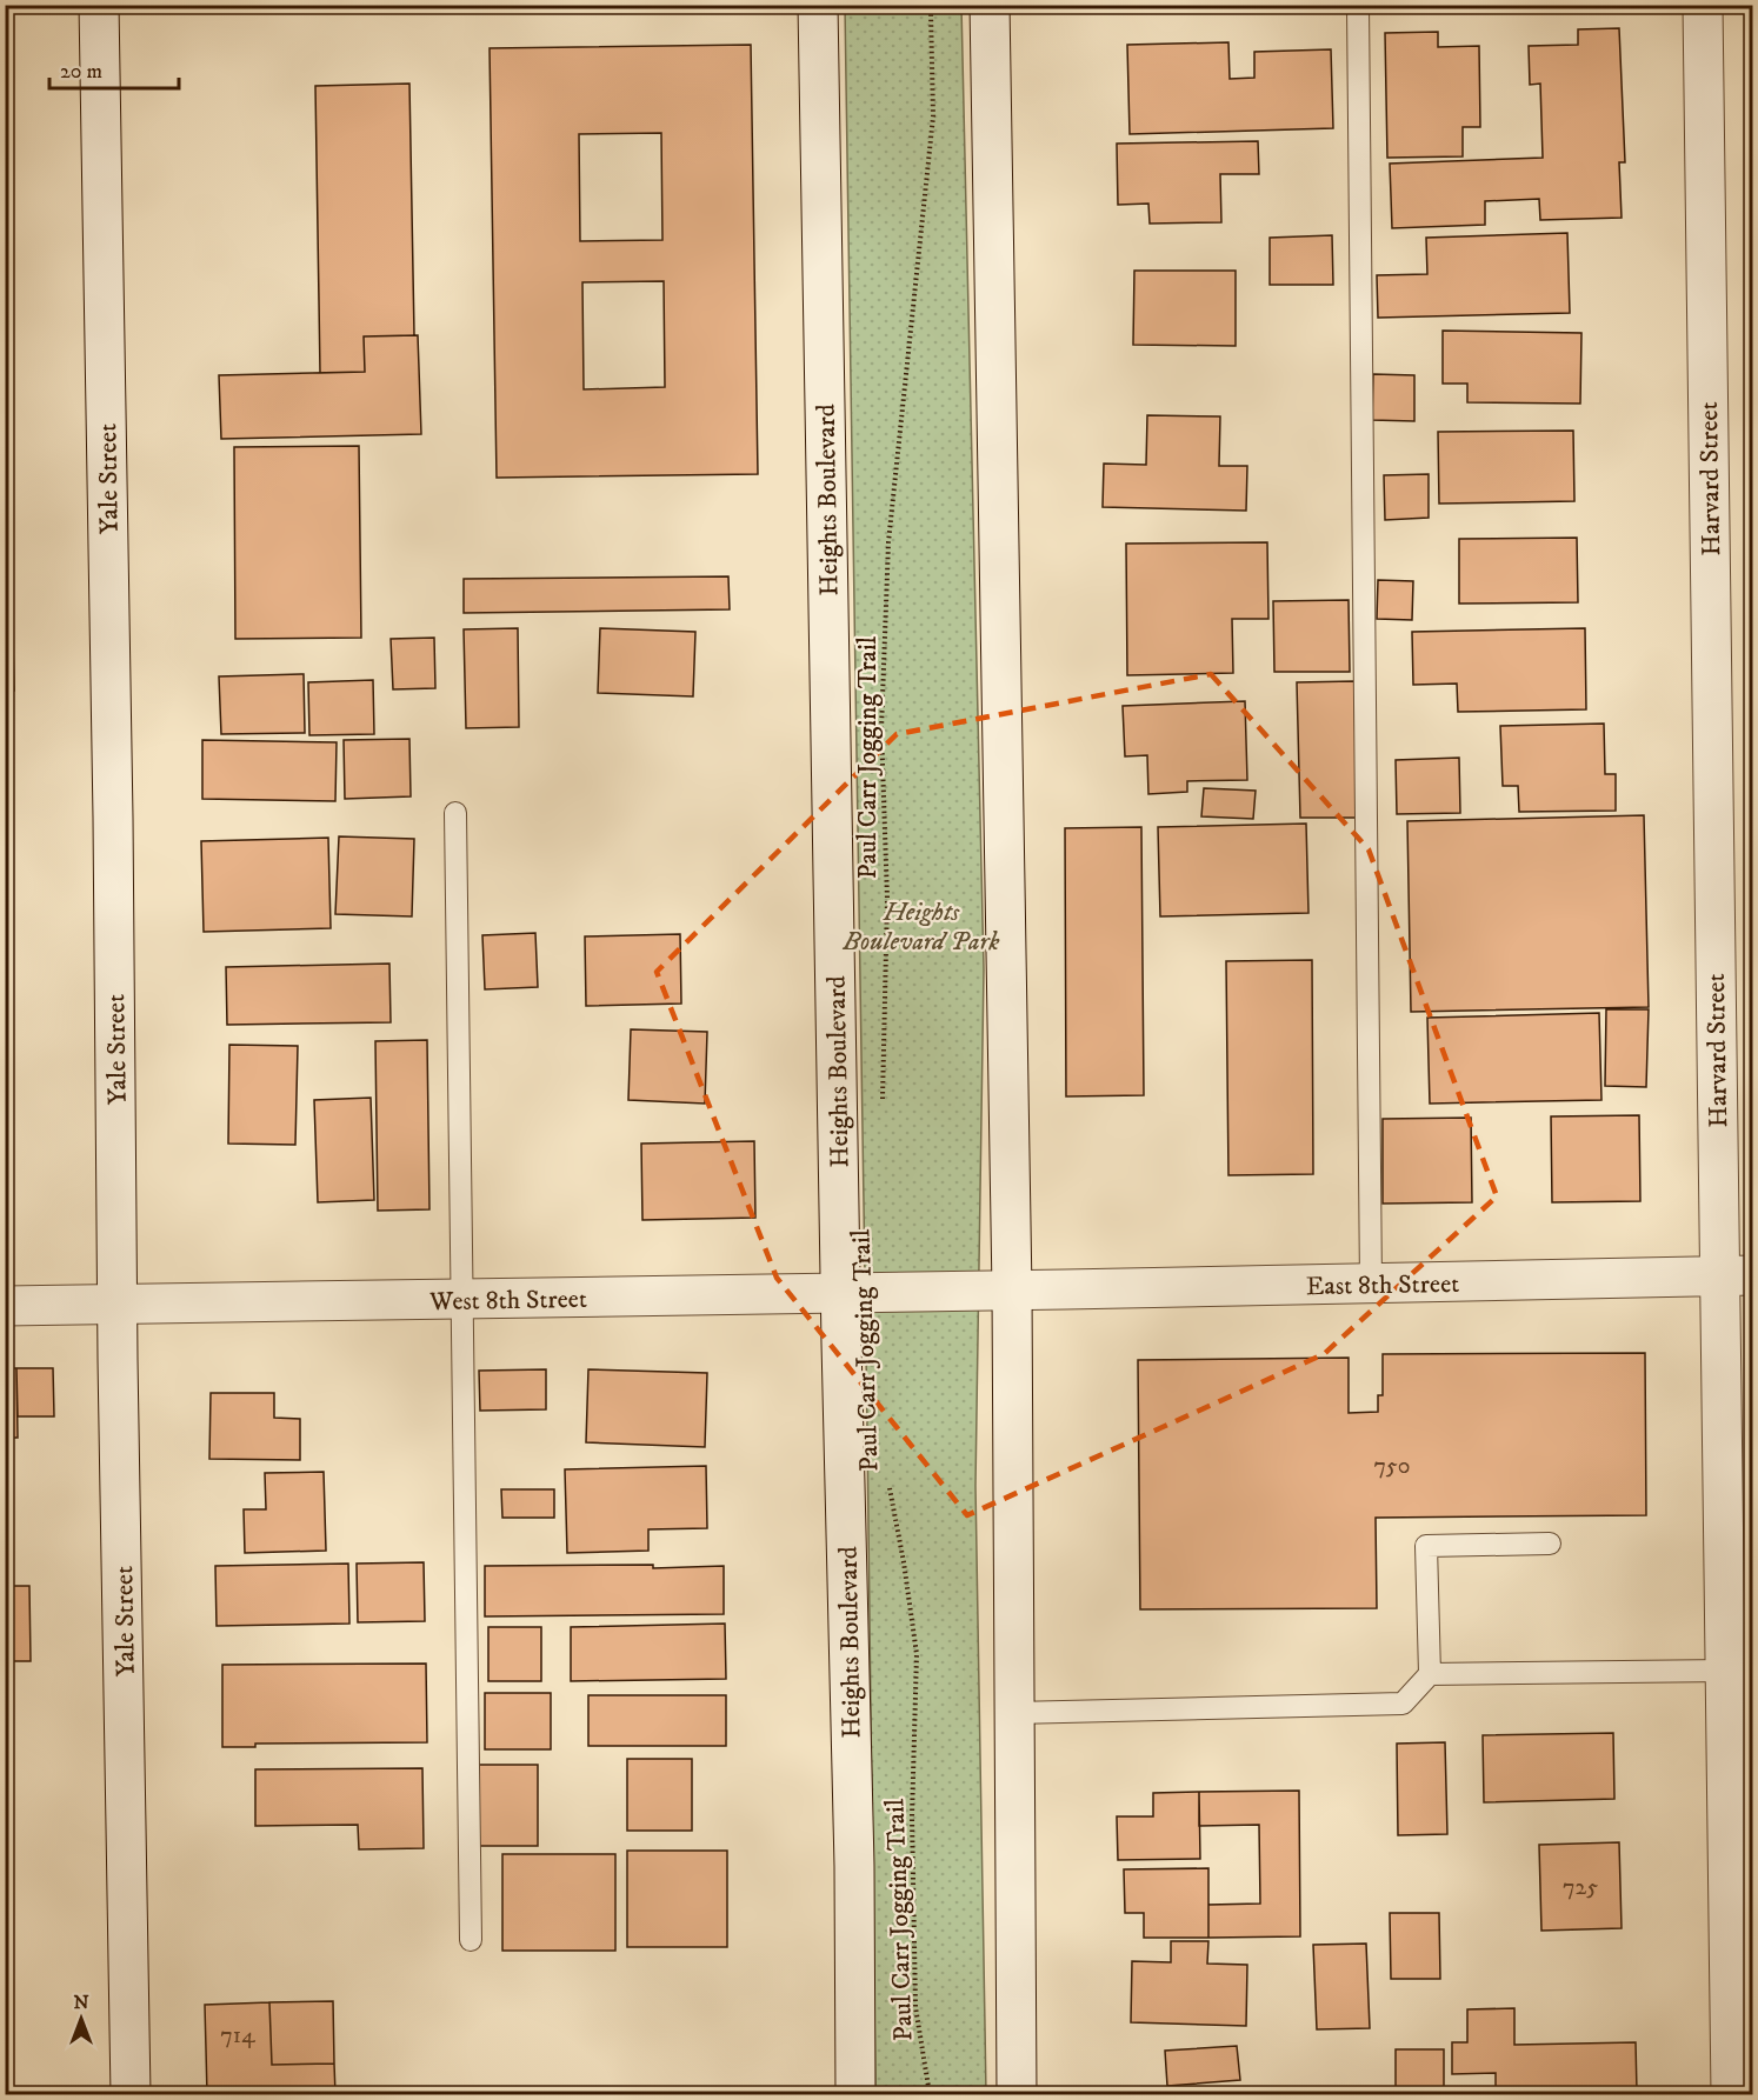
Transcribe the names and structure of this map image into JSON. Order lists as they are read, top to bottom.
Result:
{
  "streets": {
    "main road": [
      "Yale Street",
      "Harvard Street",
      "Heights Boulevard",
      "East 8th Street",
      "West 8th Street"
    ],
    "path": ["Paul Carr Jogging Trail"]
  },
  "crossings": [
    ["Yale Street", "West 8th Street"],
    ["Harvard Street", "East 8th Street"],
    ["Heights Boulevard", "West 8th Street"],
    ["East 8th Street", "West 8th Street"]
  ],
  "parks": ["Heights Boulevard Park"],
  "house_numbers": ["750", "725", "714"],
  "scale_bar": "20 m",
  "north": "top"
}
